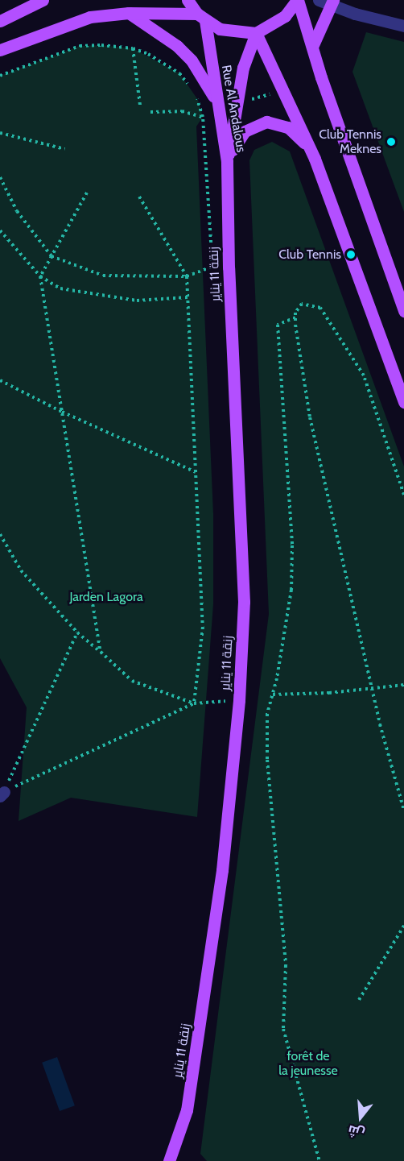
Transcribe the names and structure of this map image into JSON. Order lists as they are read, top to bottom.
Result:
{
  "streets": {
    "main road": ["Rue Al Andalous", "زنقة 11 يناير"]
  },
  "crossings": [
    ["Rue Al Andalous", "زنقة 11 يناير"]
  ],
  "parks": ["Jarden Lagora", "forêt de la jeunesse"],
  "places": ["Club Tennis Meknes", "Club Tennis"],
  "north": "bottom"
}
